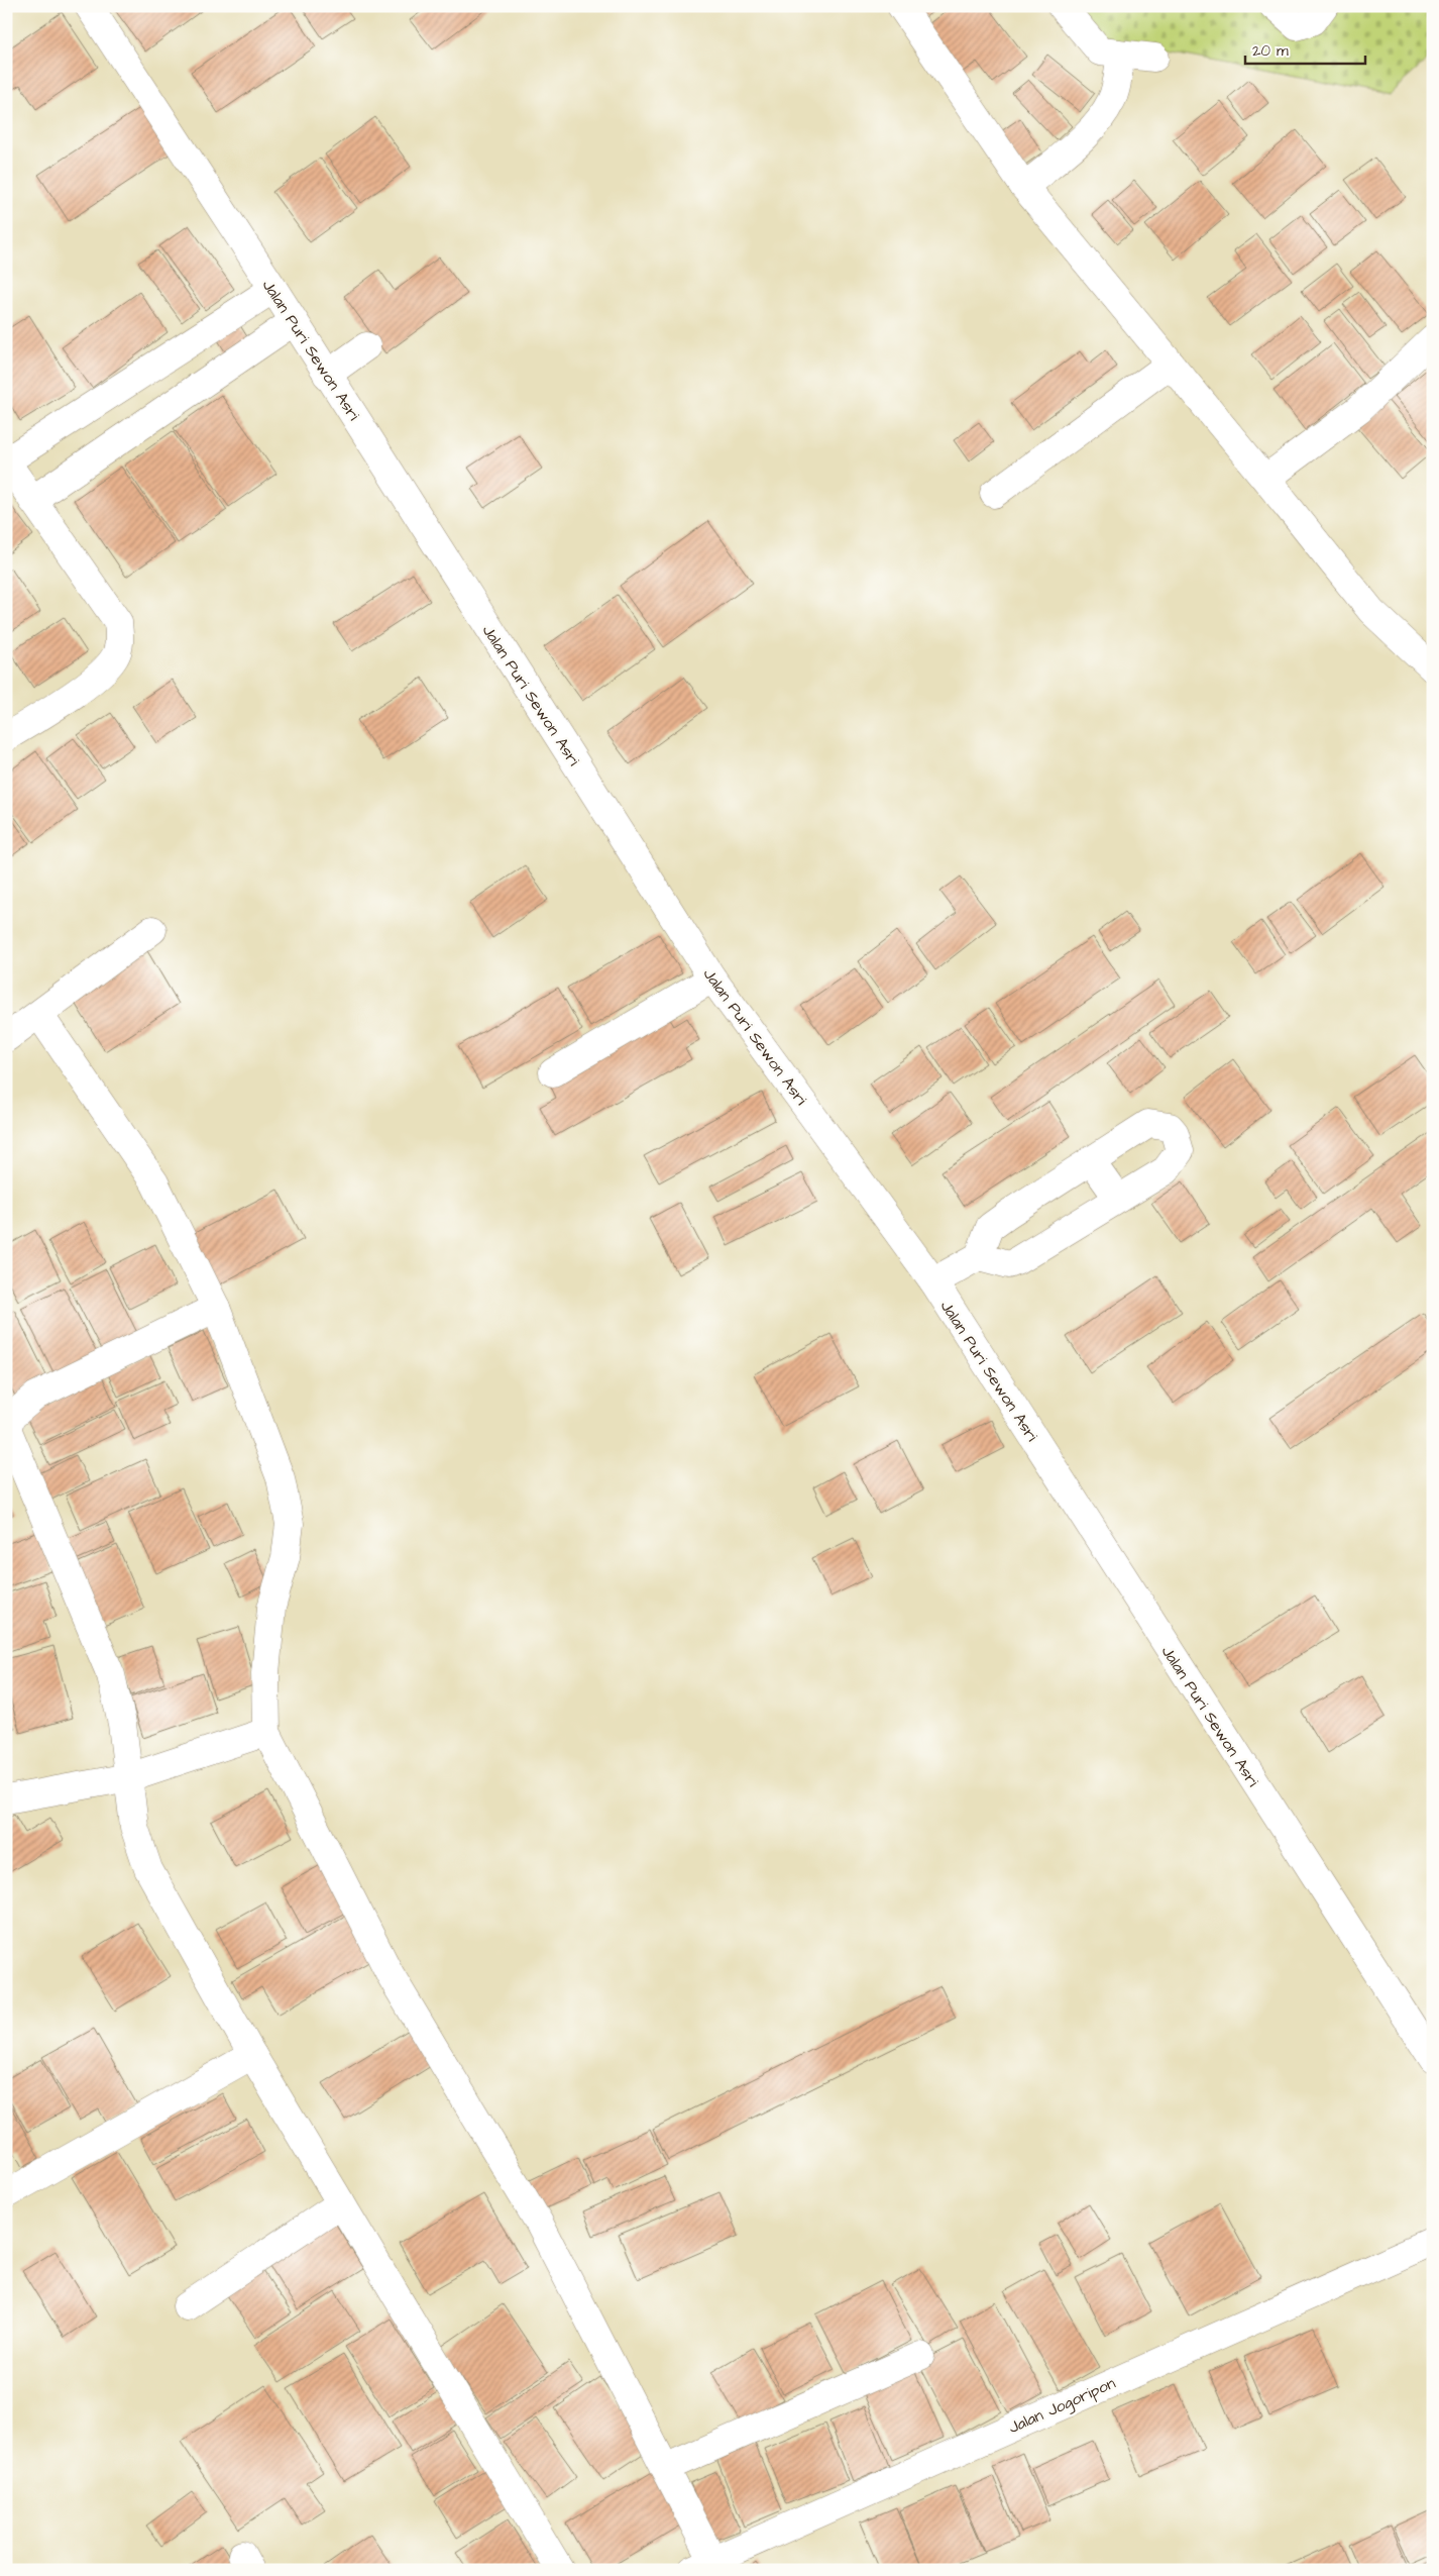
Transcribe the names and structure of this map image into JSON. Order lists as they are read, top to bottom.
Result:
{
  "streets": {
    "street": ["Jalan Puri Sewon Asri", "Jalan Jogoripon"]
  },
  "scale_bar": "20 m"
}
